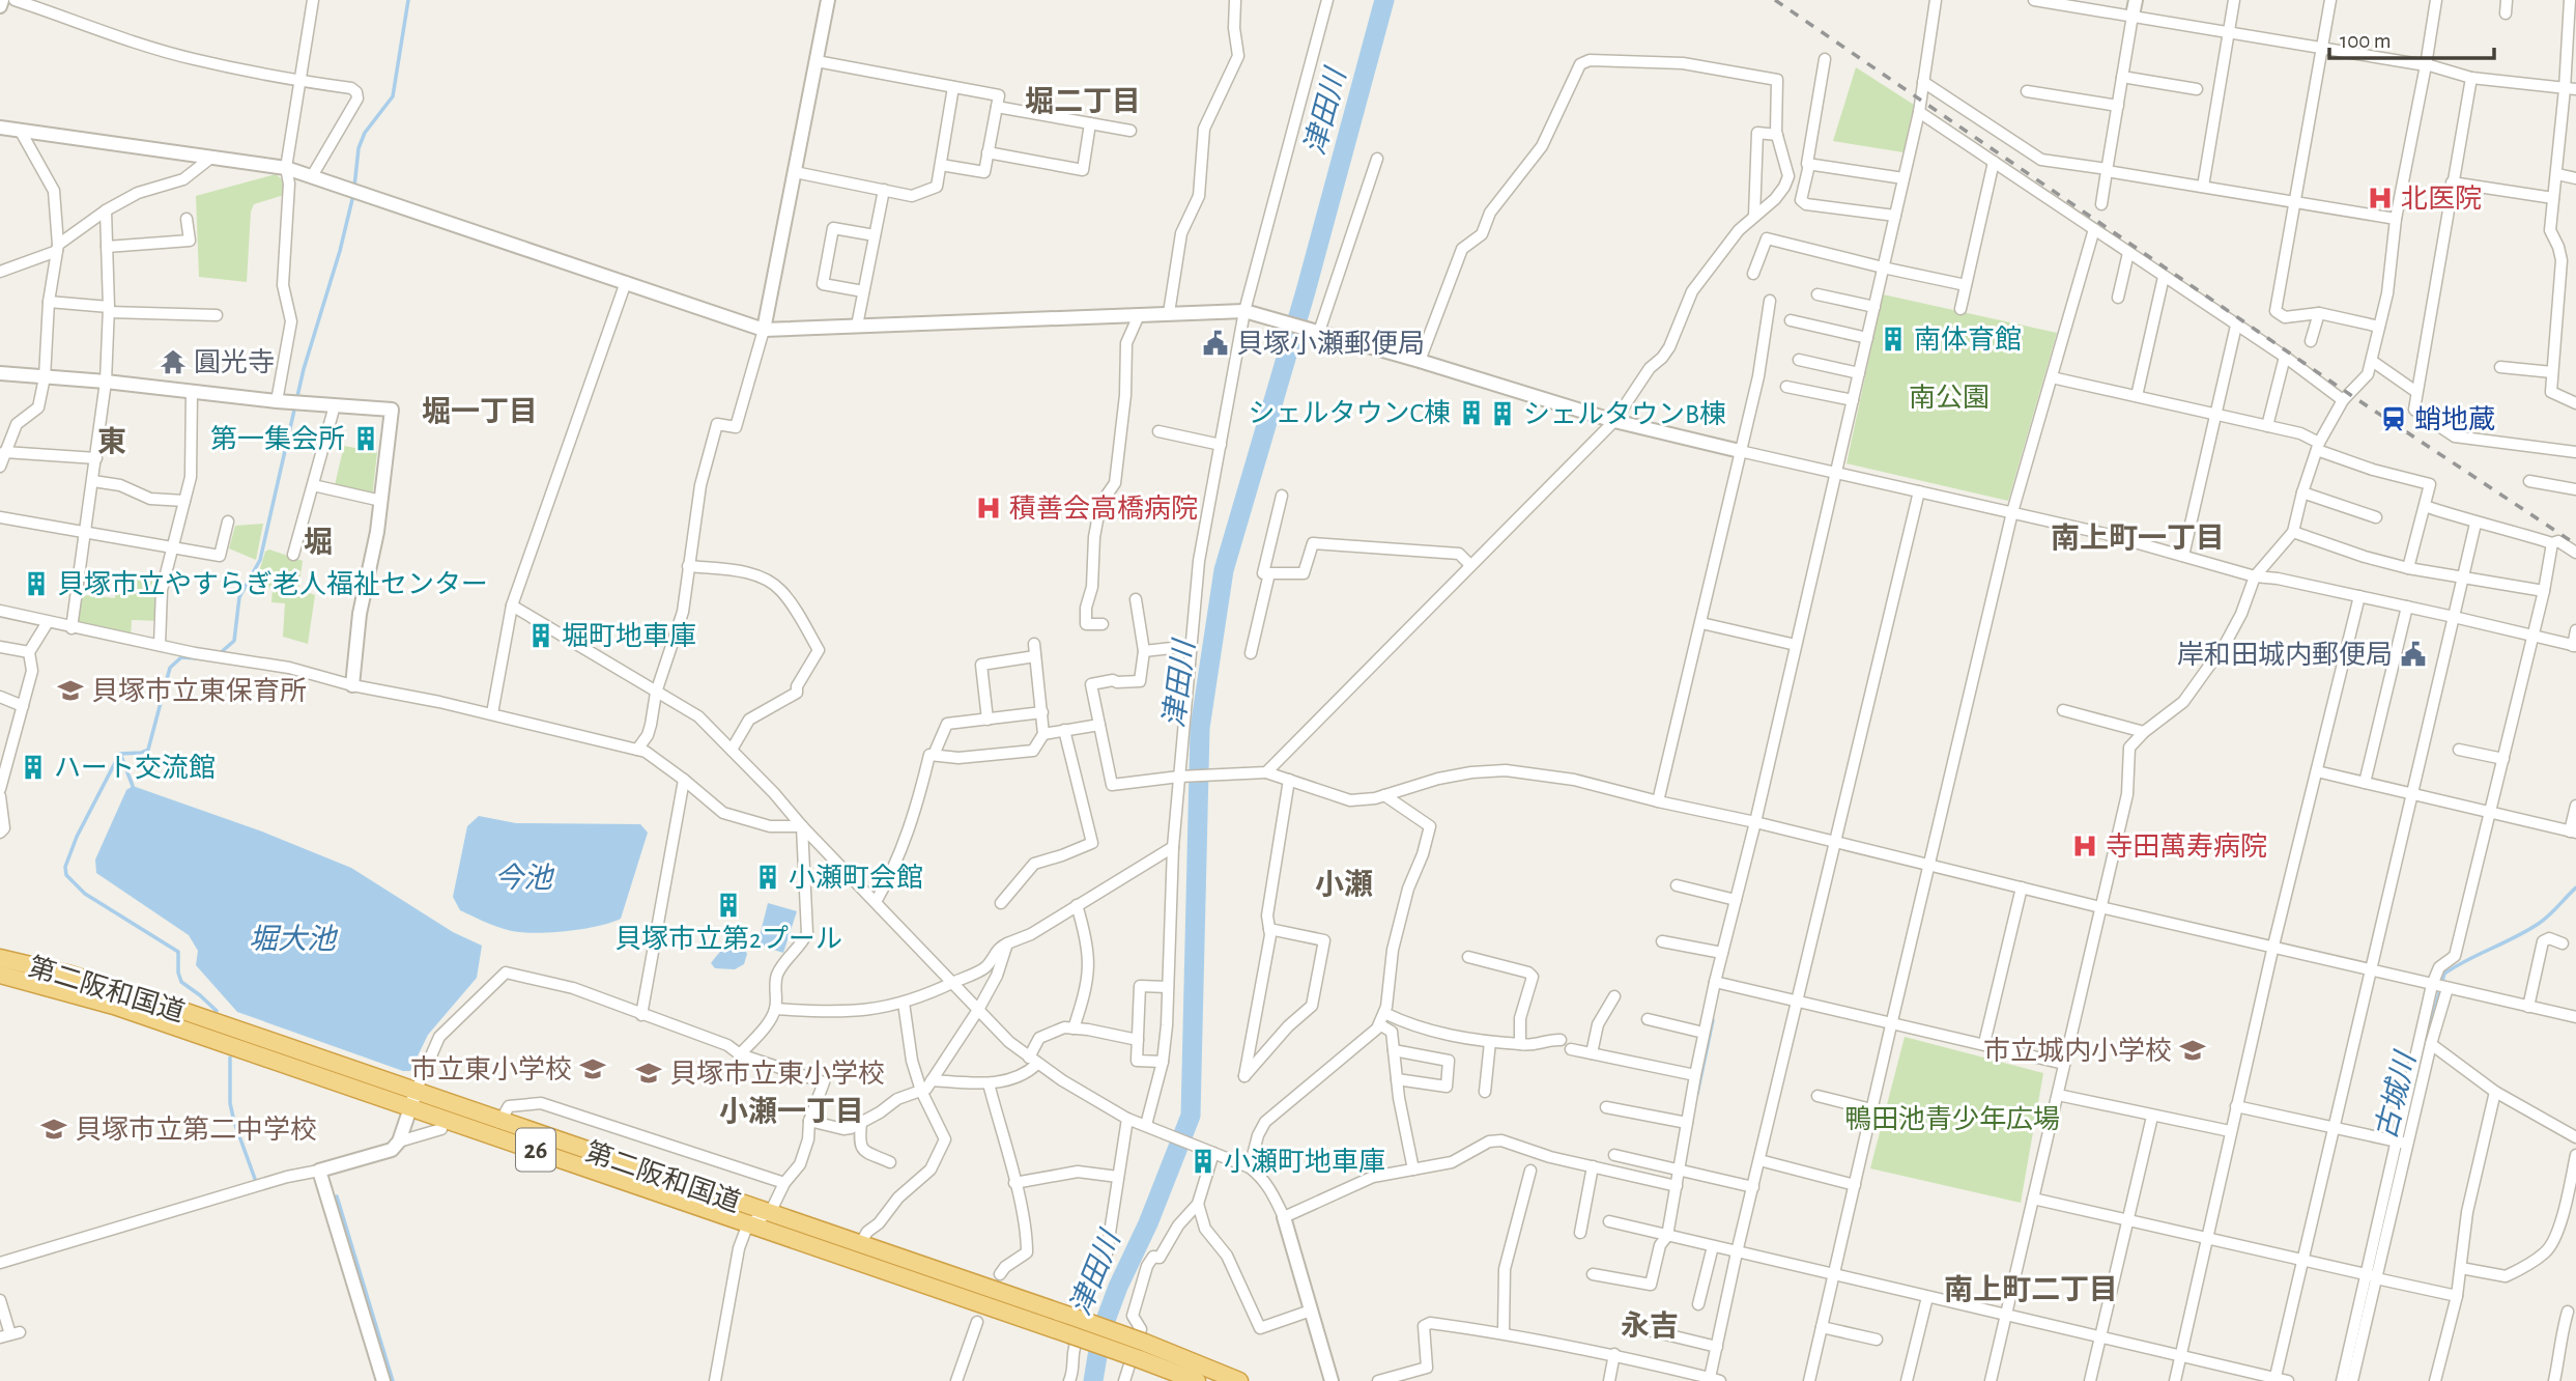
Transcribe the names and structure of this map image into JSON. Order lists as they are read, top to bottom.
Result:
{
  "streets": {
    "highway": ["第二阪和国道", "26"]
  },
  "districts": [
    "堀二丁目",
    "堀一丁目",
    "東",
    "南上町一丁目",
    "堀",
    "小瀬",
    "小瀬一丁目",
    "南上町二丁目",
    "永吉"
  ],
  "water": [
    "津田川",
    "今池",
    "堀大池",
    "古城川"
  ],
  "parks": ["南公園", "鴨田池青少年広場"],
  "places": {
    "hospital": ["北医院", "積善会高橋病院", "寺田萬寿病院"],
    "building": [
      "南体育館",
      "シェルタウンC棟",
      "シェルタウンB棟",
      "第一集会所",
      "貝塚市立やすらぎ老人福祉センター",
      "堀町地車庫",
      "ハート交流館",
      "小瀬町会館",
      "貝塚市立第2プール",
      "小瀬町地車庫"
    ],
    "public building": ["貝塚小瀬郵便局", "岸和田城内郵便局"],
    "temple": ["圓光寺"],
    "station": ["蛸地蔵"],
    "school or university": [
      "貝塚市立東保育所",
      "市立城内小学校",
      "市立東小学校",
      "貝塚市立東小学校",
      "貝塚市立第二中学校"
    ]
  },
  "scale_bar": "100 m"
}
